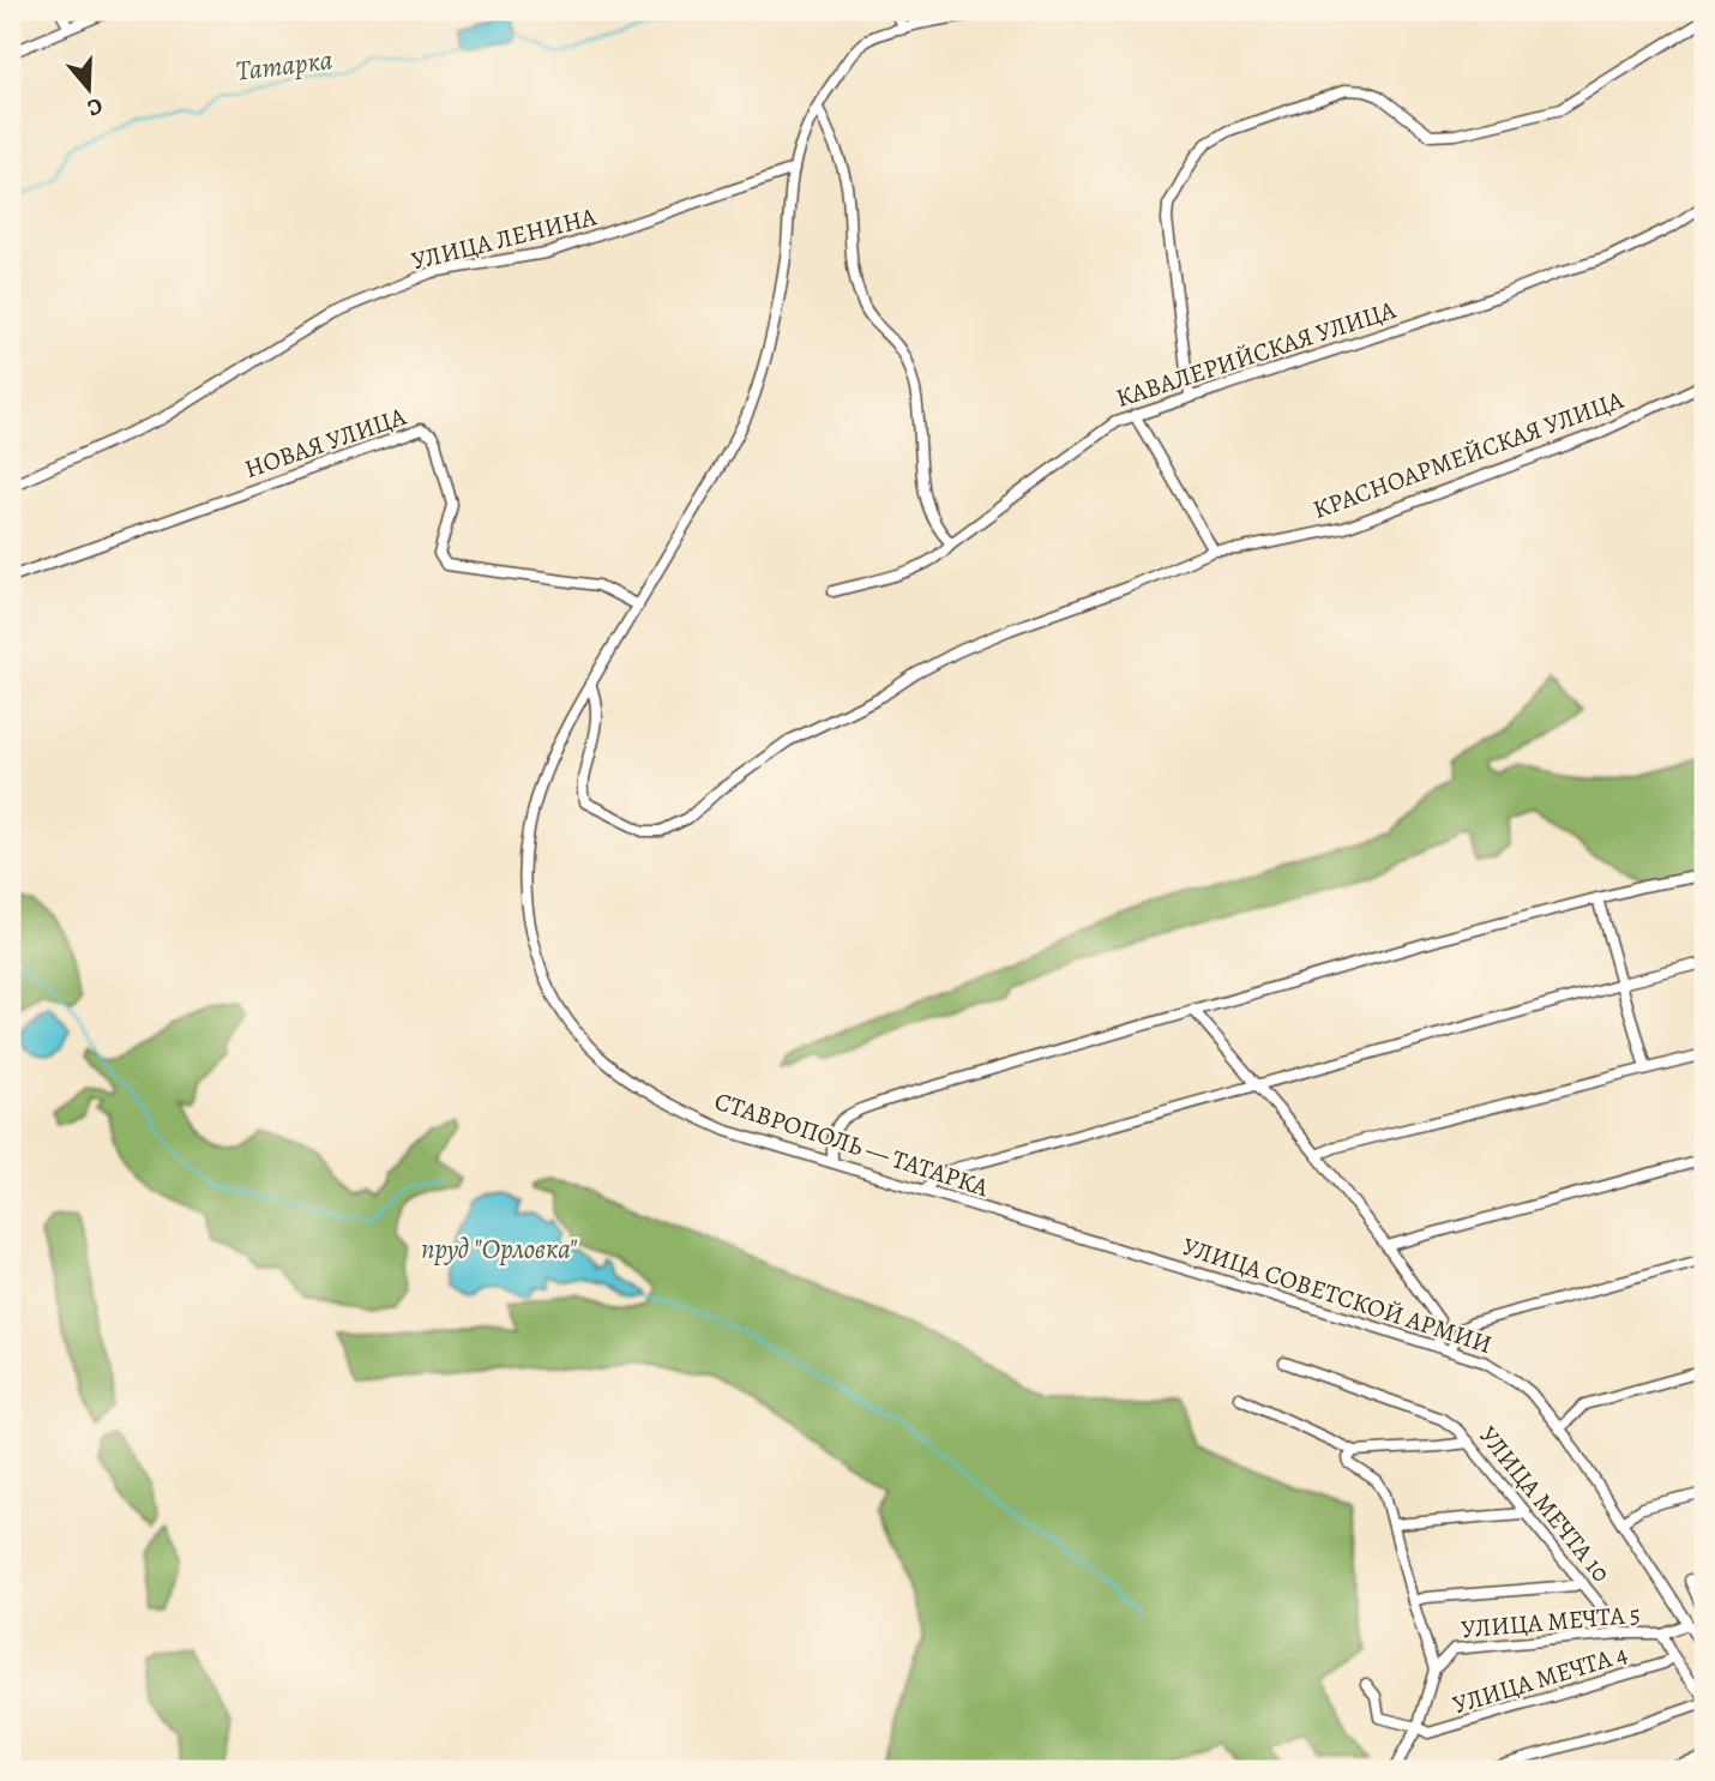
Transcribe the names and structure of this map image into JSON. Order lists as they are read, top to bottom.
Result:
{
  "streets": {
    "street": [
      "УЛИЦА ЛЕНИНА",
      "КАВАЛЕРИЙСКАЯ УЛИЦА",
      "НОВАЯ УЛИЦА",
      "КРАСНОАРМЕЙСКАЯ УЛИЦА",
      "СТАВРОПОЛЬ — ТАТАРКА",
      "УЛИЦА СОВЕТСКОЙ АРМИИ",
      "УЛИЦА МЕЧТА 10",
      "УЛИЦА МЕЧТА 5",
      "УЛИЦА МЕЧТА 4"
    ]
  },
  "crossings": [
    ["УЛИЦА ЛЕНИНА", "СТАВРОПОЛЬ — ТАТАРКА"],
    ["НОВАЯ УЛИЦА", "СТАВРОПОЛЬ — ТАТАРКА"],
    ["КРАСНОАРМЕЙСКАЯ УЛИЦА", "СТАВРОПОЛЬ — ТАТАРКА"],
    ["СТАВРОПОЛЬ — ТАТАРКА", "УЛИЦА СОВЕТСКОЙ АРМИИ"],
    ["УЛИЦА СОВЕТСКОЙ АРМИИ", "УЛИЦА МЕЧТА 5"],
    ["УЛИЦА МЕЧТА 10", "УЛИЦА МЕЧТА 5"],
    ["УЛИЦА МЕЧТА 5", "УЛИЦА МЕЧТА 4"]
  ],
  "water": ["Татарка", "пруд \"Орловка\""],
  "north": "bottom"
}
